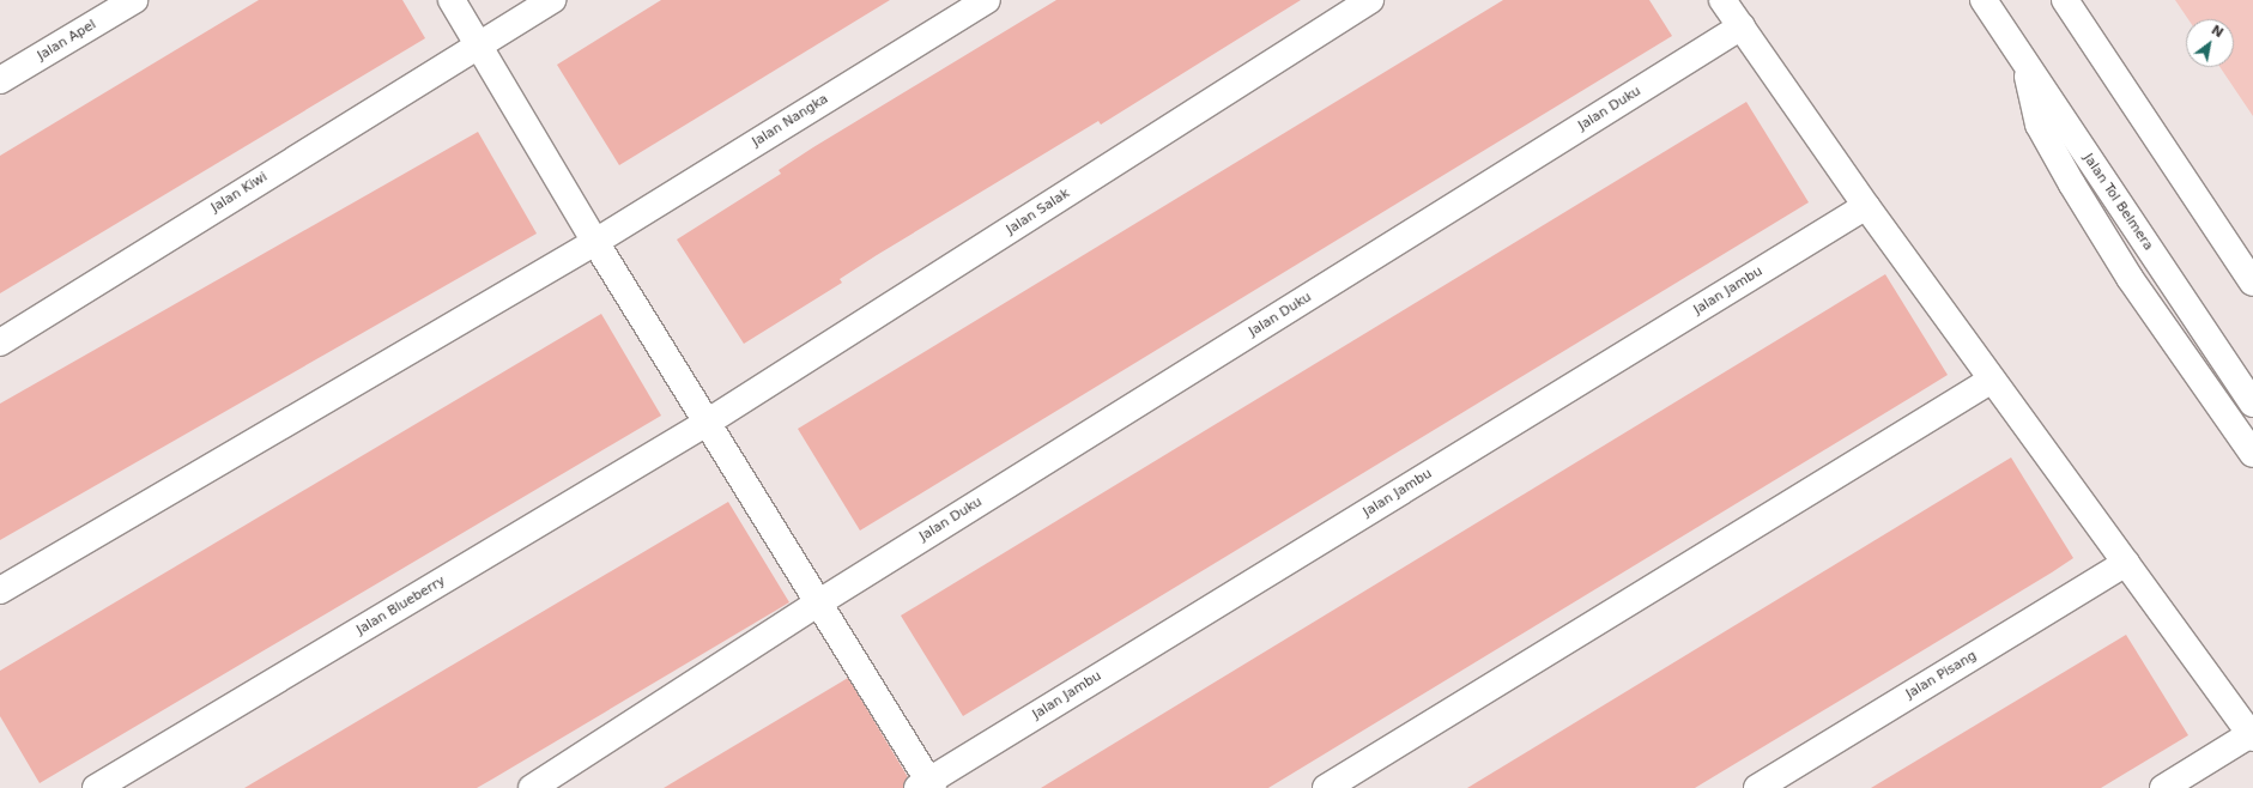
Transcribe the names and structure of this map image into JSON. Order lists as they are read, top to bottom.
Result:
{
  "streets": {
    "main road": [
      "Jalan Apel",
      "Jalan Duku",
      "Jalan Nangka",
      "Jalan Kiwi",
      "Jalan Tol Belmera",
      "Jalan Salak",
      "Jalan Jambu",
      "Jalan Blueberry",
      "Jalan Pisang"
    ]
  },
  "crossings": [
    ["Jalan Salak", "Jalan Blueberry"]
  ],
  "north": "top right"
}
